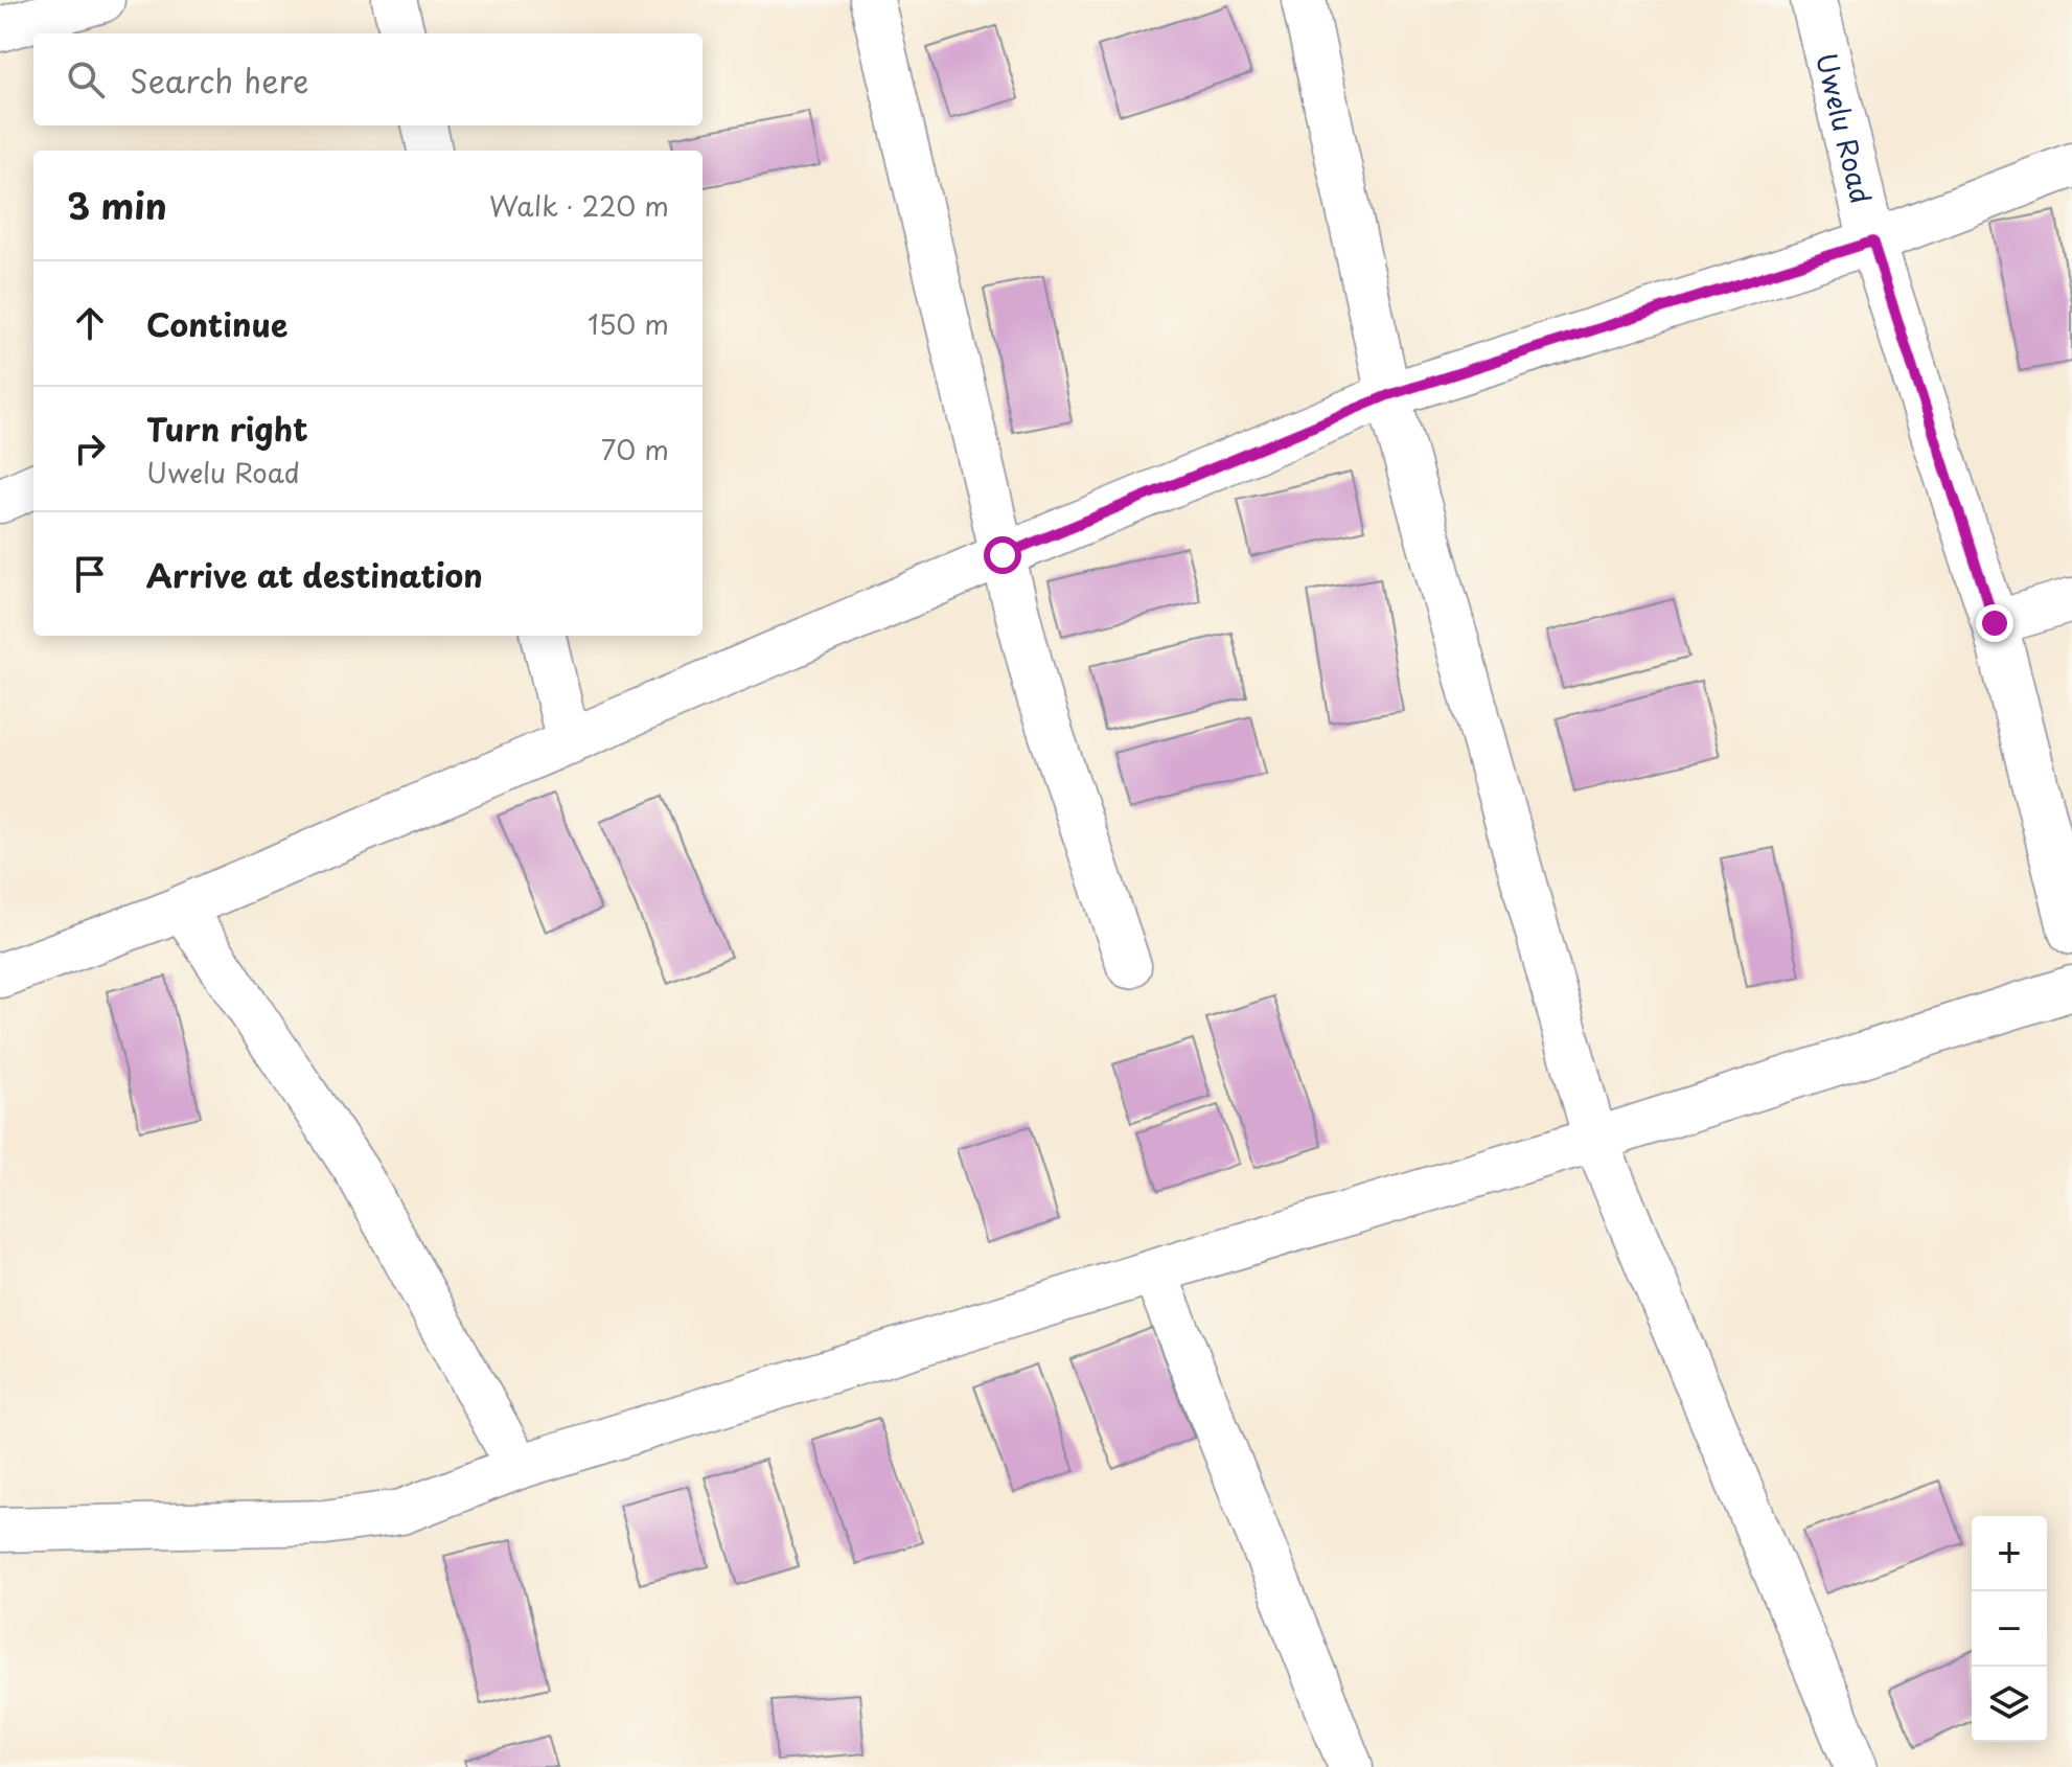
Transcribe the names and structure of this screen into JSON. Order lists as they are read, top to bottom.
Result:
{
  "streets": {
    "street": ["Uwelu Road"]
  },
  "page": {
    "search": "Search here",
    "heading": ["3 min", "Walk · 220 m"],
    "list": [
      ["Continue", "150 m"],
      ["Turn right", "Uwelu Road", "70 m"],
      "Arrive at destination"
    ],
    "map_buttons": ["+", "−"]
  }
}
